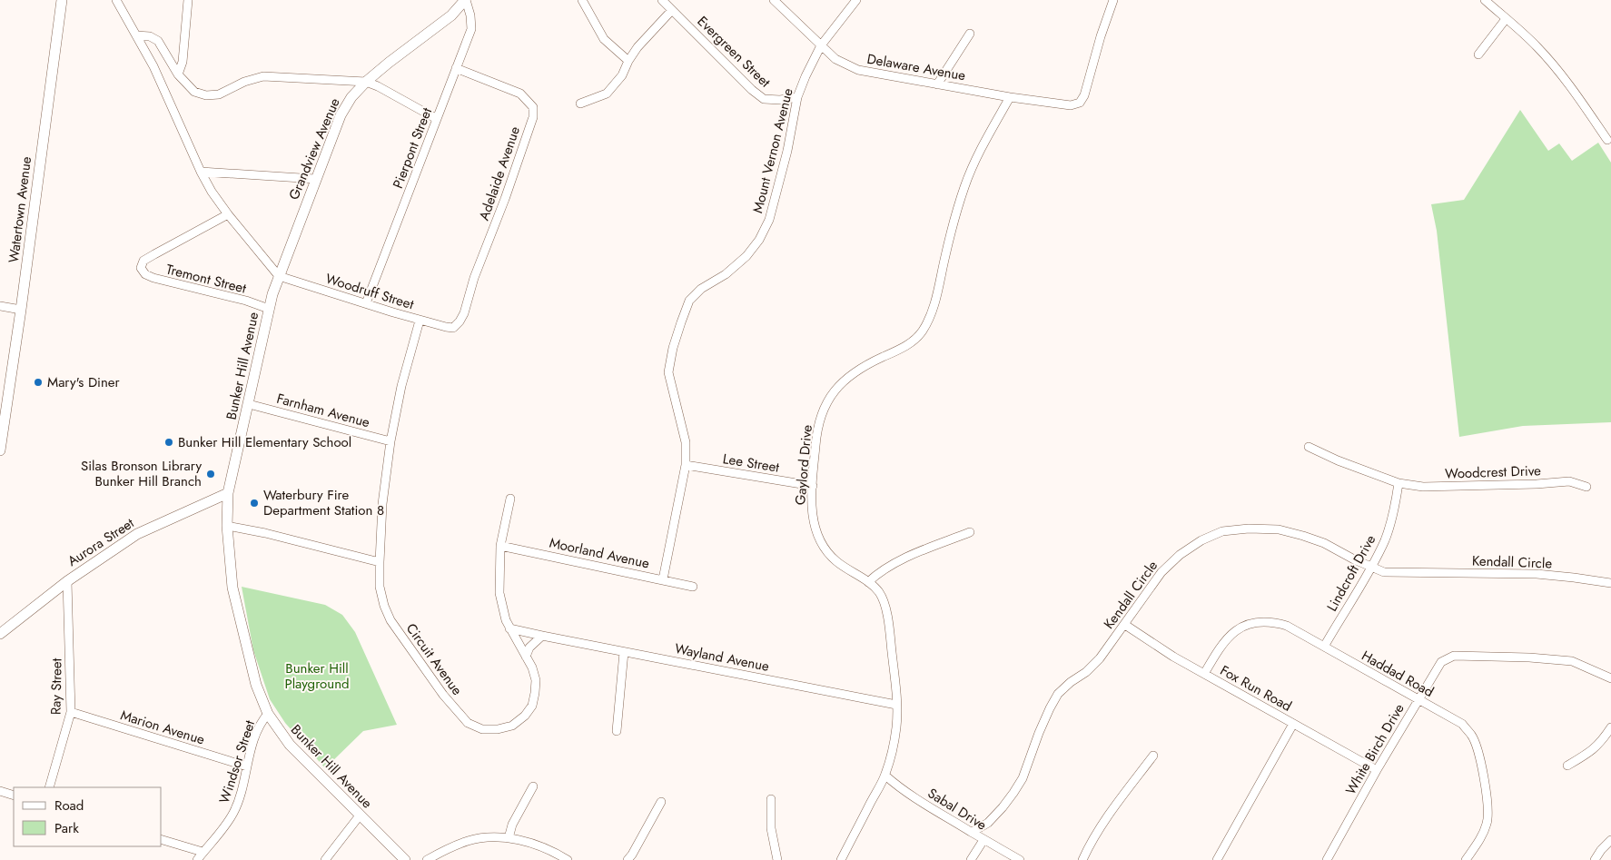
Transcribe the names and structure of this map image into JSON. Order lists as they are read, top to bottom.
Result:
{
  "streets": {
    "main road": [
      "Grandview Avenue",
      "Watertown Avenue",
      "Bunker Hill Avenue",
      "Aurora Street"
    ],
    "street": [
      "Evergreen Street",
      "Delaware Avenue",
      "Pierpont Street",
      "Mount Vernon Avenue",
      "Adelaide Avenue",
      "Tremont Street",
      "Woodruff Street",
      "Farnham Avenue",
      "Lee Street",
      "Gaylord Drive",
      "Woodcrest Drive",
      "Moorland Avenue",
      "Kendall Circle",
      "Lindcroft Drive",
      "Wayland Avenue",
      "Circuit Avenue",
      "Haddad Road",
      "Ray Street",
      "Fox Run Road",
      "Marion Avenue",
      "White Birch Drive",
      "Windsor Street",
      "Sabal Drive"
    ]
  },
  "crossings": [
    ["Evergreen Street", "Mount Vernon Avenue"],
    ["Delaware Avenue", "Mount Vernon Avenue"],
    ["Delaware Avenue", "Gaylord Drive"],
    ["Pierpont Street", "Grandview Avenue"],
    ["Pierpont Street", "Adelaide Avenue"],
    ["Pierpont Street", "Woodruff Street"],
    ["Grandview Avenue", "Woodruff Street"],
    ["Grandview Avenue", "Bunker Hill Avenue"],
    ["Mount Vernon Avenue", "Lee Street"],
    ["Mount Vernon Avenue", "Moorland Avenue"],
    ["Adelaide Avenue", "Woodruff Street"],
    ["Tremont Street", "Bunker Hill Avenue"],
    ["Woodruff Street", "Bunker Hill Avenue"],
    ["Woodruff Street", "Circuit Avenue"],
    ["Bunker Hill Avenue", "Farnham Avenue"],
    ["Bunker Hill Avenue", "Aurora Street"],
    ["Bunker Hill Avenue", "Windsor Street"],
    ["Farnham Avenue", "Circuit Avenue"],
    ["Lee Street", "Gaylord Drive"],
    ["Gaylord Drive", "Wayland Avenue"],
    ["Gaylord Drive", "Sabal Drive"],
    ["Woodcrest Drive", "Lindcroft Drive"],
    ["Aurora Street", "Ray Street"],
    ["Moorland Avenue", "Circuit Avenue"],
    ["Kendall Circle", "Lindcroft Drive"],
    ["Kendall Circle", "Fox Run Road"],
    ["Kendall Circle", "Sabal Drive"],
    ["Lindcroft Drive", "Haddad Road"],
    ["Wayland Avenue", "Circuit Avenue"],
    ["Haddad Road", "Fox Run Road"],
    ["Haddad Road", "White Birch Drive"],
    ["Ray Street", "Marion Avenue"],
    ["Fox Run Road", "White Birch Drive"],
    ["Marion Avenue", "Windsor Street"]
  ],
  "parks": ["Bunker Hill Playground"],
  "places": [
    "Mary's Diner",
    "Bunker Hill Elementary School",
    "Silas Bronson Library Bunker Hill Branch",
    "Waterbury Fire Department Station 8"
  ],
  "legend": ["Road", "Park"]
}
